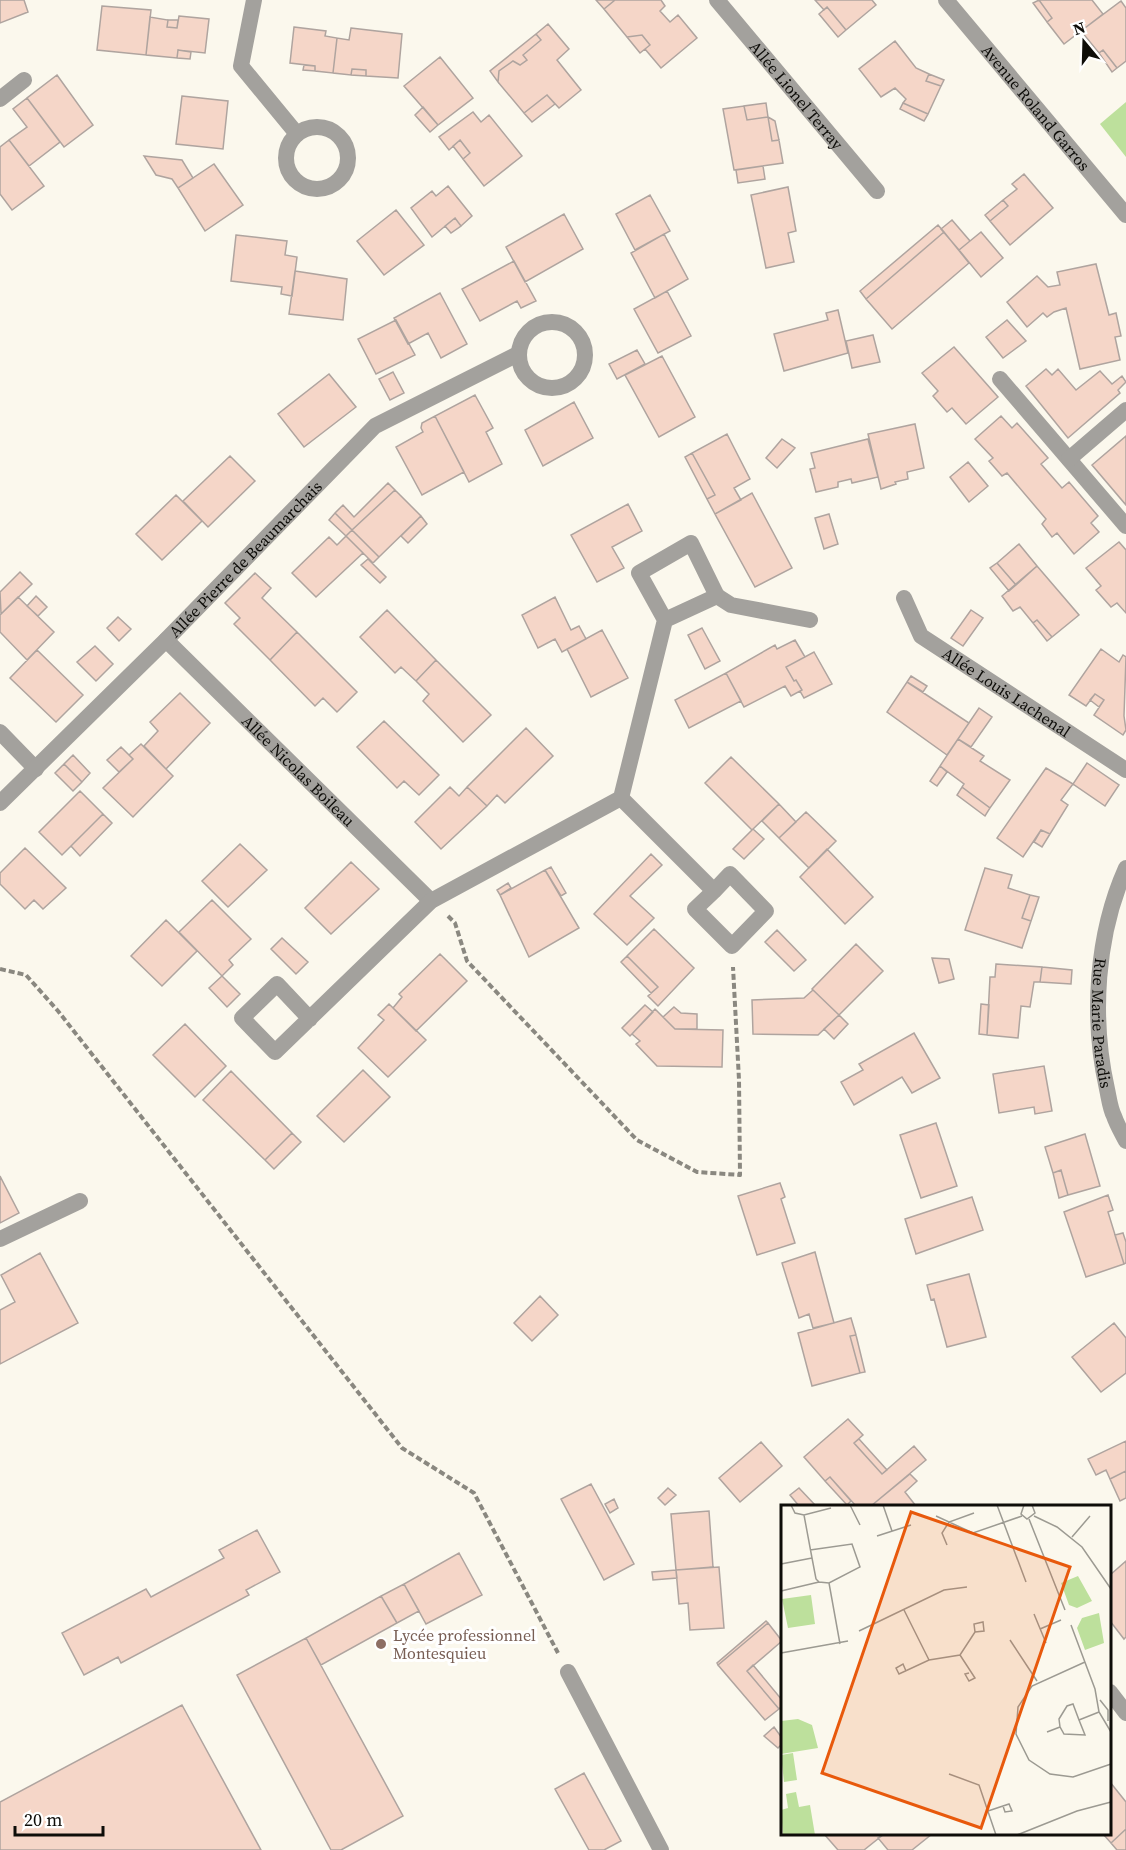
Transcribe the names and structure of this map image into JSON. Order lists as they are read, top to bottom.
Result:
{
  "streets": {
    "street": [
      "Allée Lionel Terray",
      "Avenue Roland Garros",
      "Allée Pierre de Beaumarchais",
      "Allée Louis Lachenal",
      "Allée Nicolas Boileau",
      "Rue Marie Paradis"
    ]
  },
  "crossings": [
    ["Allée Pierre de Beaumarchais", "Allée Nicolas Boileau"]
  ],
  "places": ["Lycée professionnel Montesquieu"],
  "scale_bar": "20 m",
  "north": "top"
}
